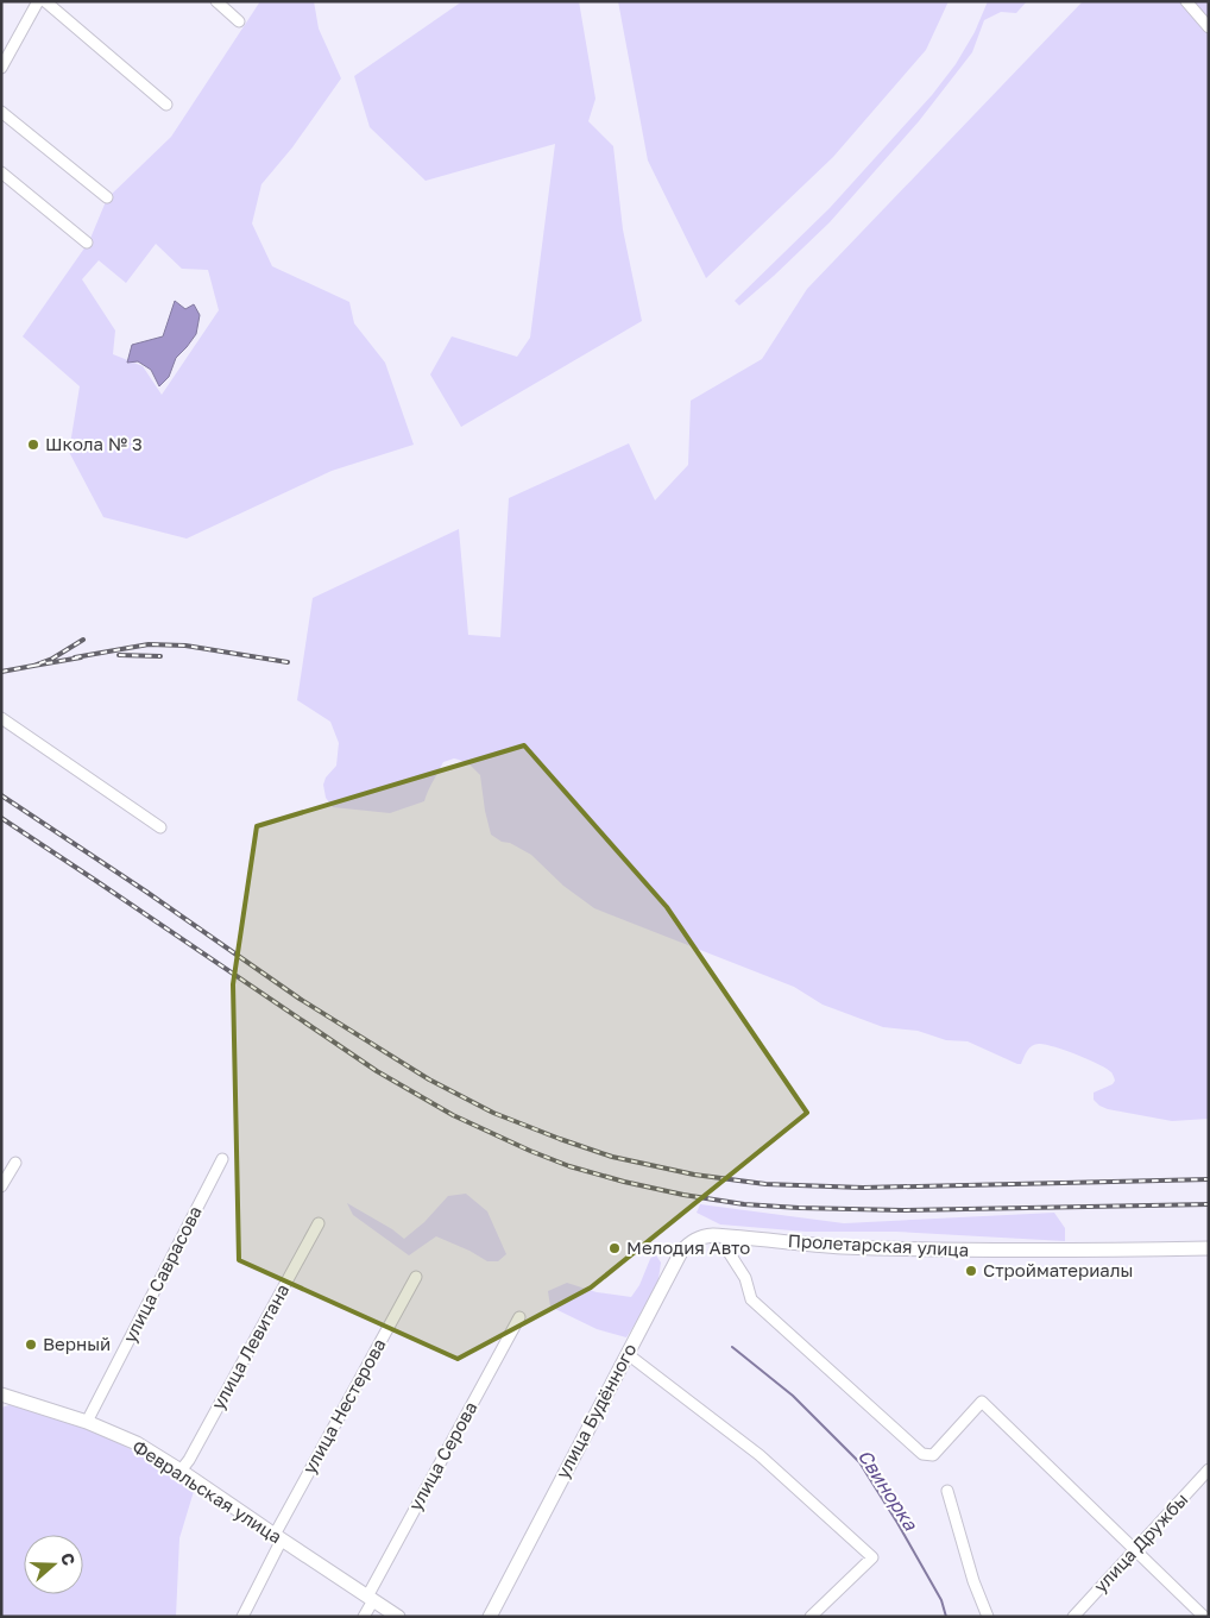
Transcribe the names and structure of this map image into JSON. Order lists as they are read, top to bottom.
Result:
{
  "streets": {
    "main road": ["Пролетарская улица", "улица Будённого", "Февральская улица"],
    "street": [
      "улица Саврасова",
      "улица Левитана",
      "улица Нестерова",
      "улица Серова",
      "улица Дружбы"
    ]
  },
  "crossings": [
    ["Пролетарская улица", "улица Будённого"],
    ["улица Саврасова", "Февральская улица"],
    ["улица Левитана", "Февральская улица"],
    ["улица Нестерова", "Февральская улица"],
    ["улица Серова", "Февральская улица"]
  ],
  "water": ["Свинорка"],
  "places": [
    "Школа № 3",
    "Мелодия Авто",
    "Стройматериалы",
    "Верный"
  ],
  "north": "right"
}
